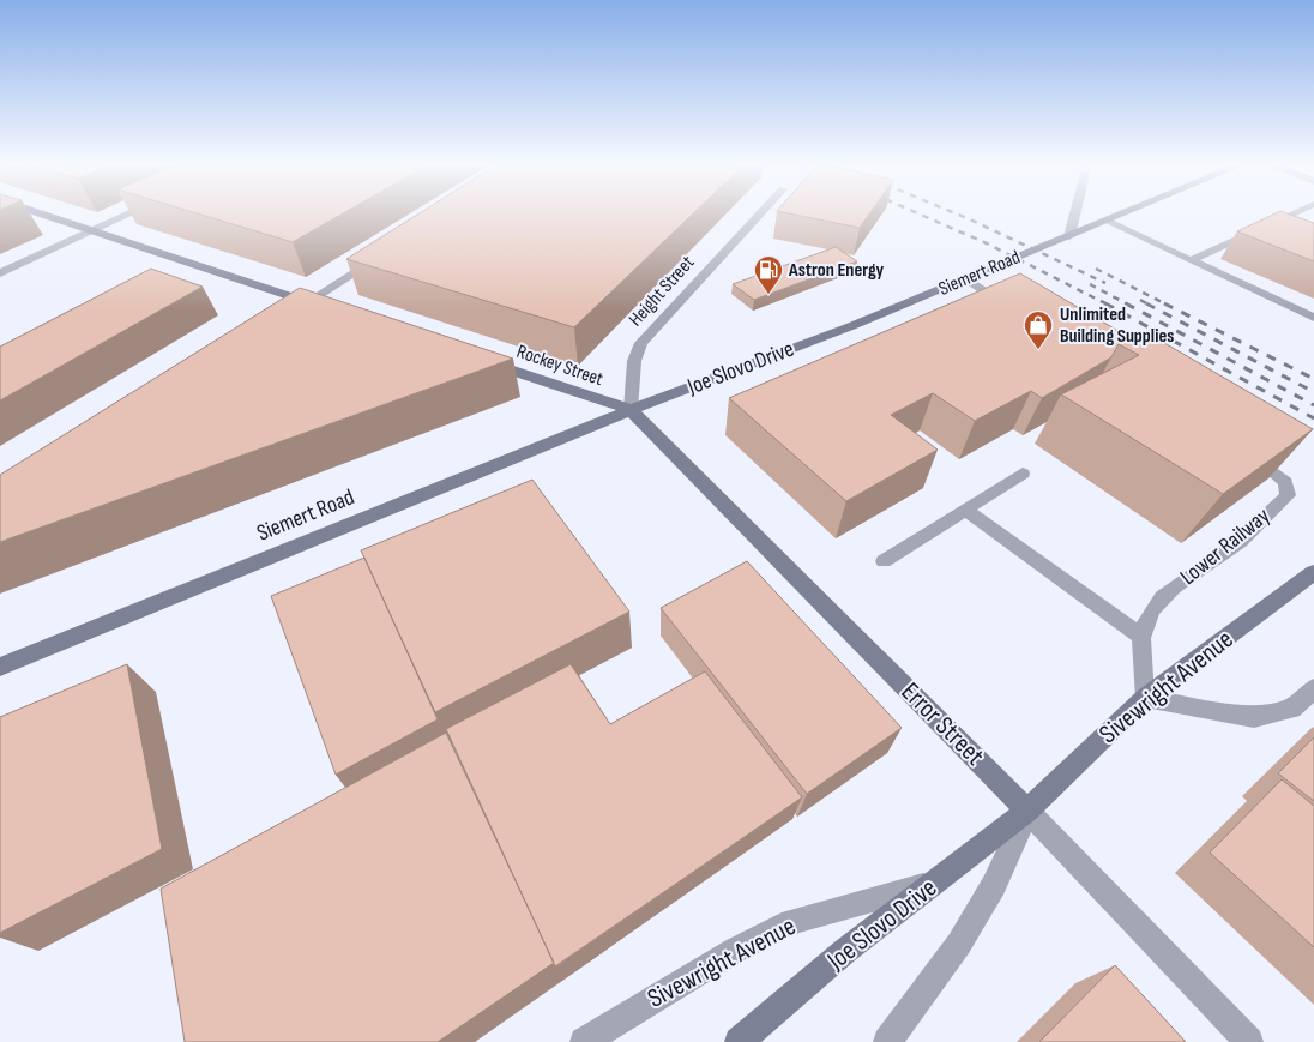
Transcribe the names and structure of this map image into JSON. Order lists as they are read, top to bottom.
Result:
{
  "streets": {
    "main road": [
      "Siemert Road",
      "Rockey Street",
      "Joe Slovo Drive",
      "Sivewright Avenue",
      "Error Street"
    ],
    "street": ["Height Street"],
    "lane": ["Lower Railway"]
  },
  "crossings": [
    ["Siemert Road", "Height Street"],
    ["Siemert Road", "Rockey Street"],
    ["Siemert Road", "Joe Slovo Drive"],
    ["Siemert Road", "Error Street"],
    ["Height Street", "Rockey Street"],
    ["Height Street", "Joe Slovo Drive"],
    ["Height Street", "Error Street"],
    ["Rockey Street", "Joe Slovo Drive"],
    ["Rockey Street", "Error Street"],
    ["Joe Slovo Drive", "Sivewright Avenue"],
    ["Joe Slovo Drive", "Error Street"],
    ["Lower Railway", "Sivewright Avenue"],
    ["Sivewright Avenue", "Error Street"]
  ],
  "places": {
    "fuel station": ["Astron Energy"],
    "shop": ["Unlimited Building Supplies"]
  }
}
